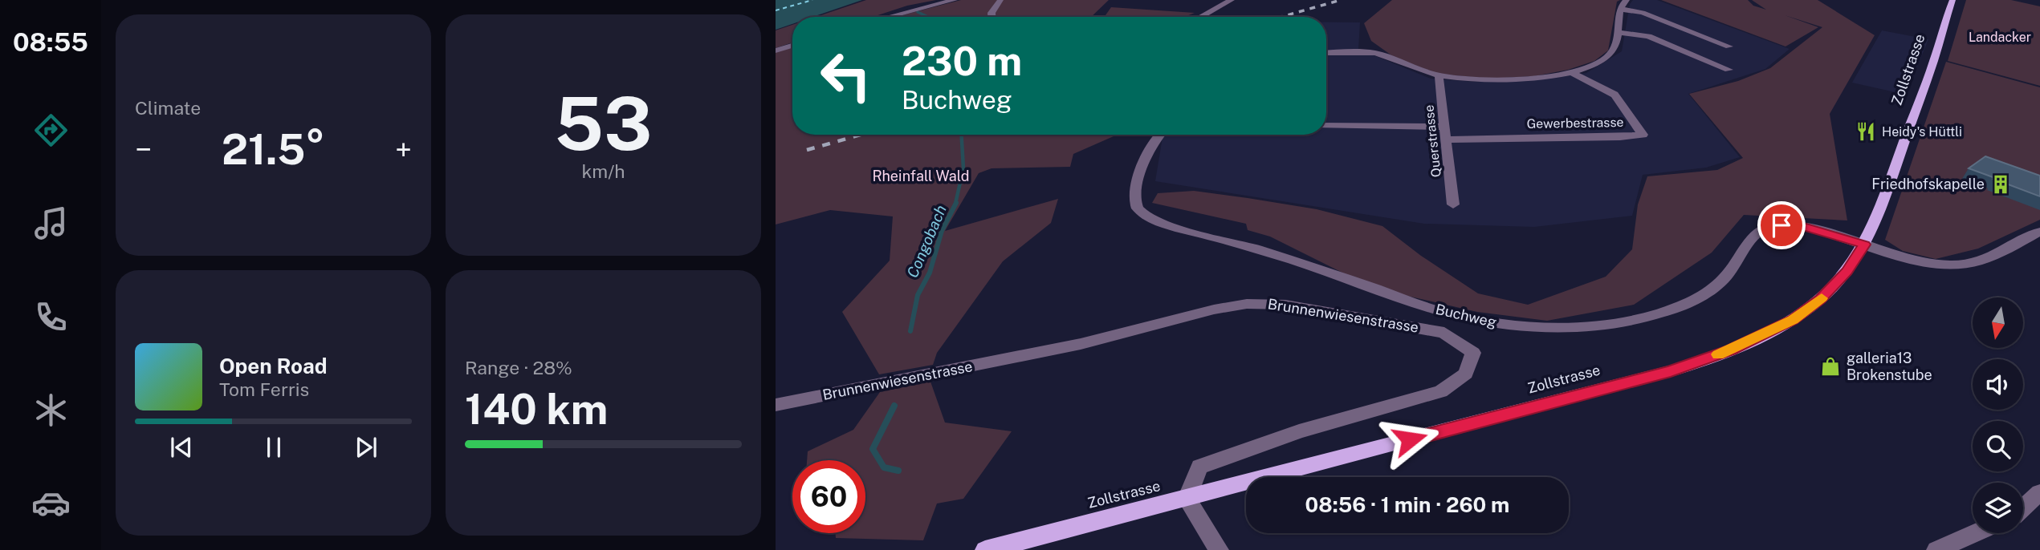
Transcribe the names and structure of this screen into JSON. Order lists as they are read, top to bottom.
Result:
{
  "streets": {
    "main road": ["Zollstrasse"],
    "street": [
      "Gewerbestrasse",
      "Querstrasse",
      "Brunnenwiesenstrasse",
      "Buchweg"
    ]
  },
  "crossings": [
    ["Zollstrasse", "Brunnenwiesenstrasse"],
    ["Zollstrasse", "Buchweg"],
    ["Gewerbestrasse", "Querstrasse"]
  ],
  "water": ["Congobach"],
  "parks": ["Landacker", "Rheinfall Wald"],
  "places": {
    "restaurant": ["Heidy's Hüttli"],
    "building": ["Friedhofskapelle"],
    "shop": ["galleria13 Brokenstube"]
  },
  "north": "bottom",
  "page": {
    "tabs": "08:55",
    "tile": [
      "Climate",
      ["53", "km/h"],
      ["Range · 28%", "140 km"]
    ],
    "turn": ["230 m", "Buchweg"],
    "heat": ["−", "21.5°", "+"],
    "song": ["Open Road", "Tom Ferris"],
    "limit": "60",
    "trip": "08:56 · 1 min · 260 m"
  }
}
